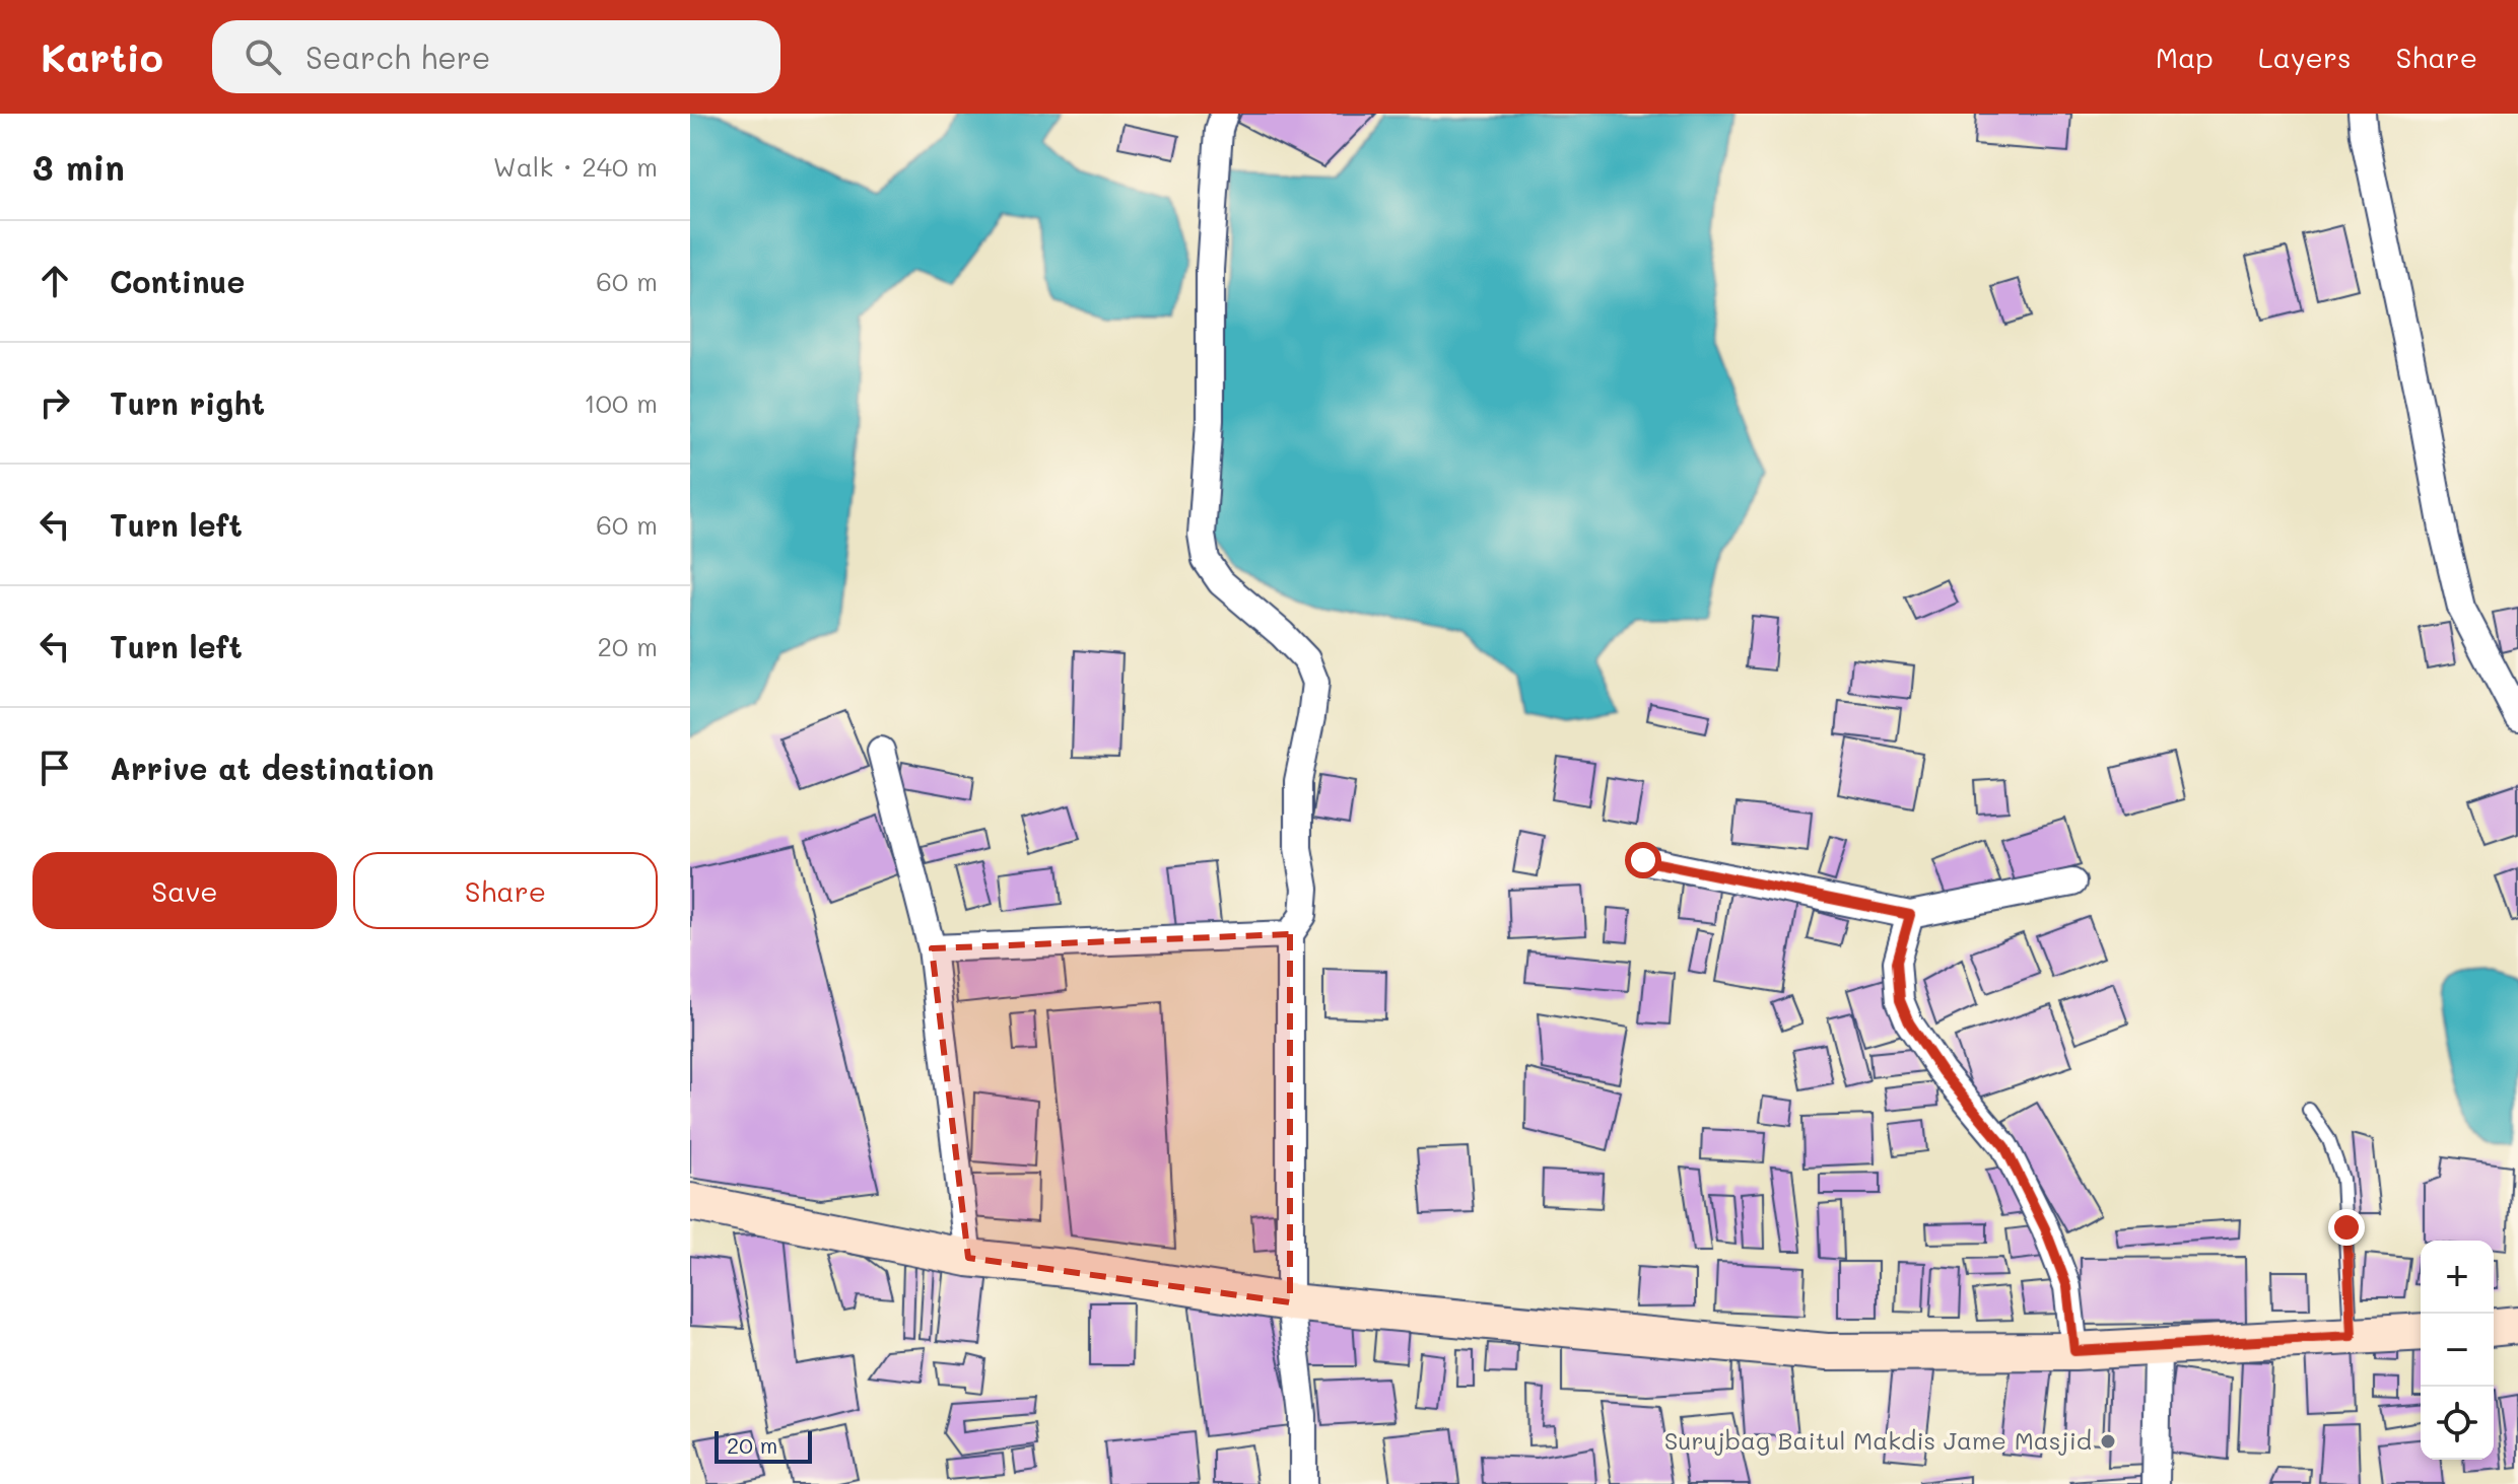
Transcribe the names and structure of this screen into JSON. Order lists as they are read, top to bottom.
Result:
{
  "places": ["Surujbag Baitul Makdis Jame Masjid"],
  "scale_bar": "20 m",
  "page": {
    "header": "Kartio",
    "search": "Search here",
    "nav": ["Map", "Layers", "Share"],
    "heading": ["3 min", "Walk · 240 m"],
    "list": [
      ["Continue", "60 m"],
      ["Turn right", "100 m"],
      ["Turn left", "60 m"],
      ["Turn left", "20 m"],
      "Arrive at destination"
    ],
    "buttons": ["Save", "Share"],
    "map_buttons": ["+", "−"],
    "scale": "20 m"
  }
}
